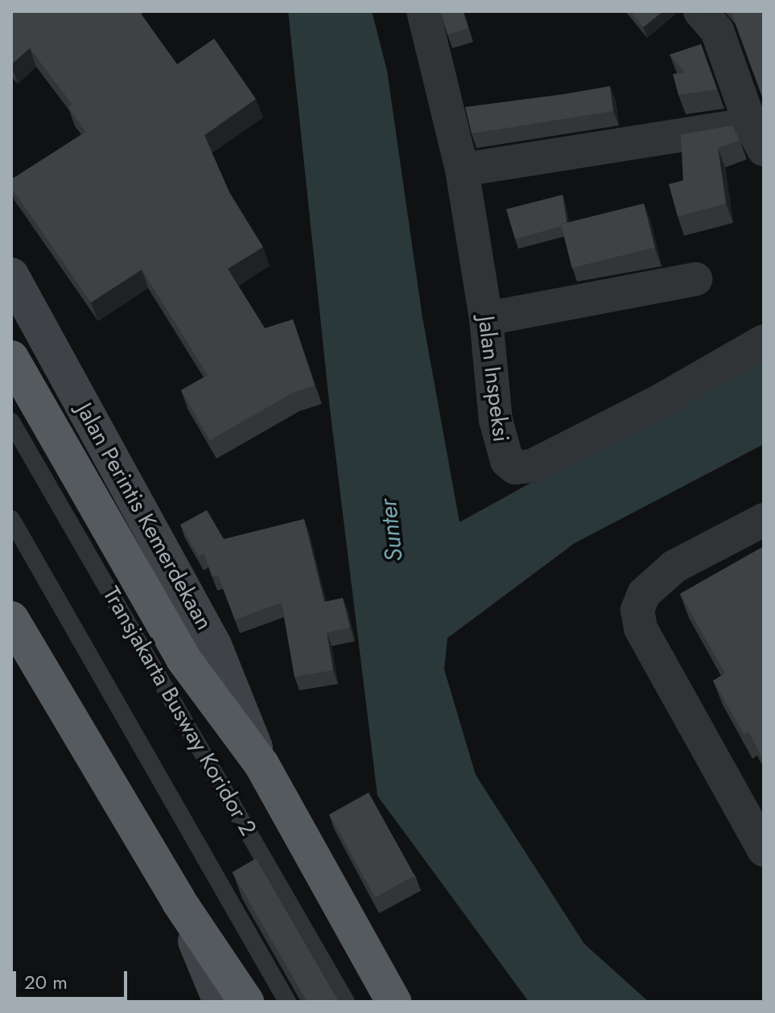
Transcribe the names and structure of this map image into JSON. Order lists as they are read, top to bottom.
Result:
{
  "streets": {
    "highway": ["Jalan Perintis Kemerdekaan"],
    "street": ["Jalan Inspeksi"],
    "lane": ["Transjakarta Busway Koridor 2"]
  },
  "water": ["Sunter"],
  "scale_bar": "20 m"
}
